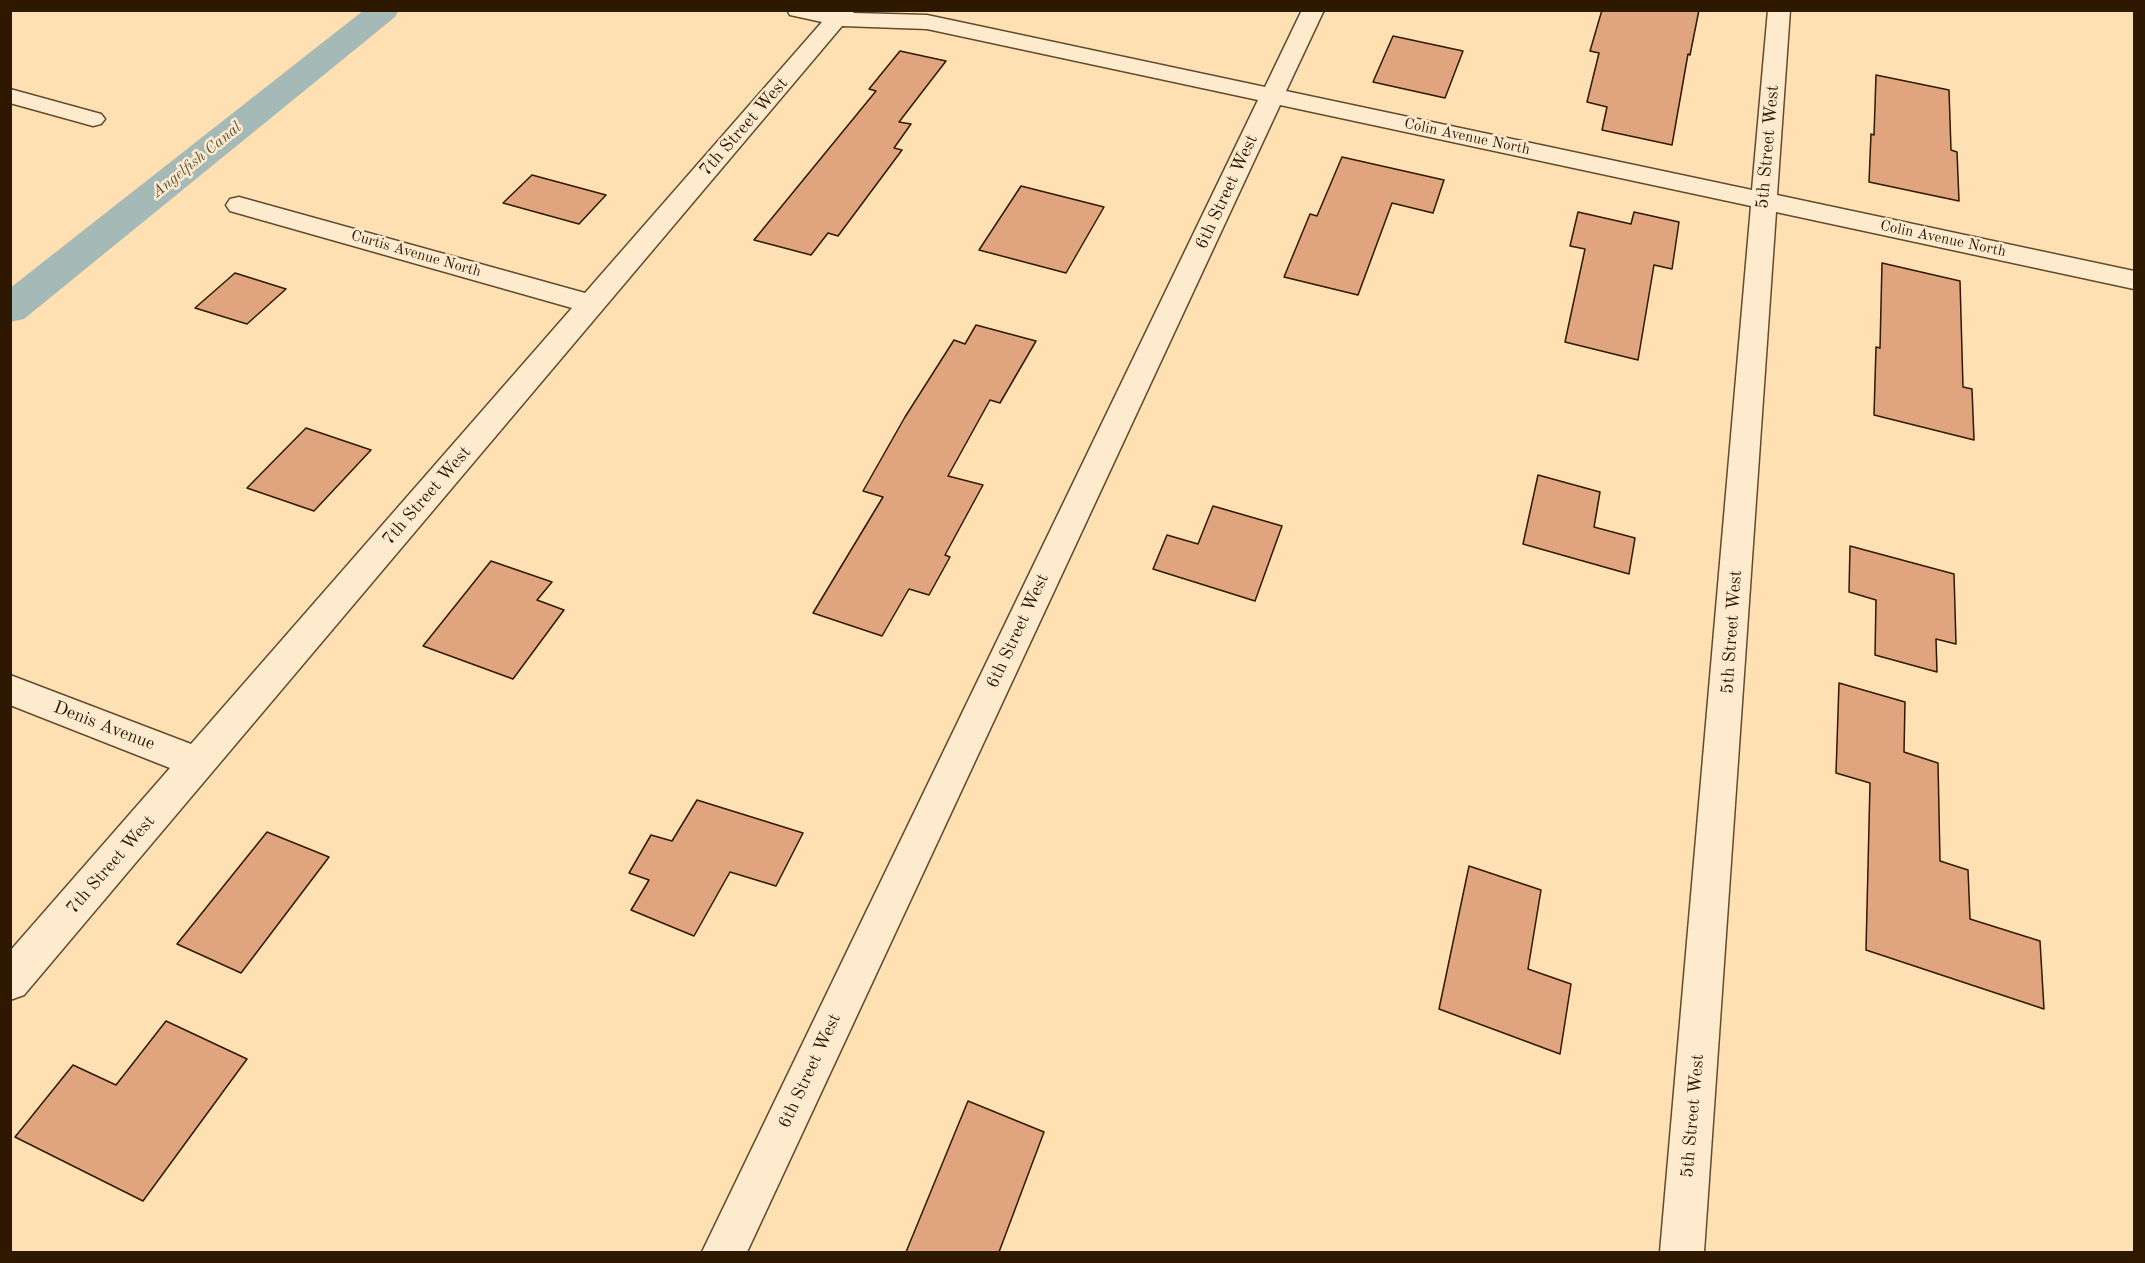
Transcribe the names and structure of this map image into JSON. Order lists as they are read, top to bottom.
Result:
{
  "streets": {
    "street": [
      "7th Street West",
      "Colin Avenue North",
      "5th Street West",
      "6th Street West",
      "Curtis Avenue North",
      "Denis Avenue"
    ]
  },
  "crossings": [
    ["7th Street West", "Colin Avenue North"],
    ["7th Street West", "Curtis Avenue North"],
    ["7th Street West", "Denis Avenue"],
    ["Colin Avenue North", "5th Street West"],
    ["Colin Avenue North", "6th Street West"]
  ],
  "water": ["Angelfish Canal"]
}
